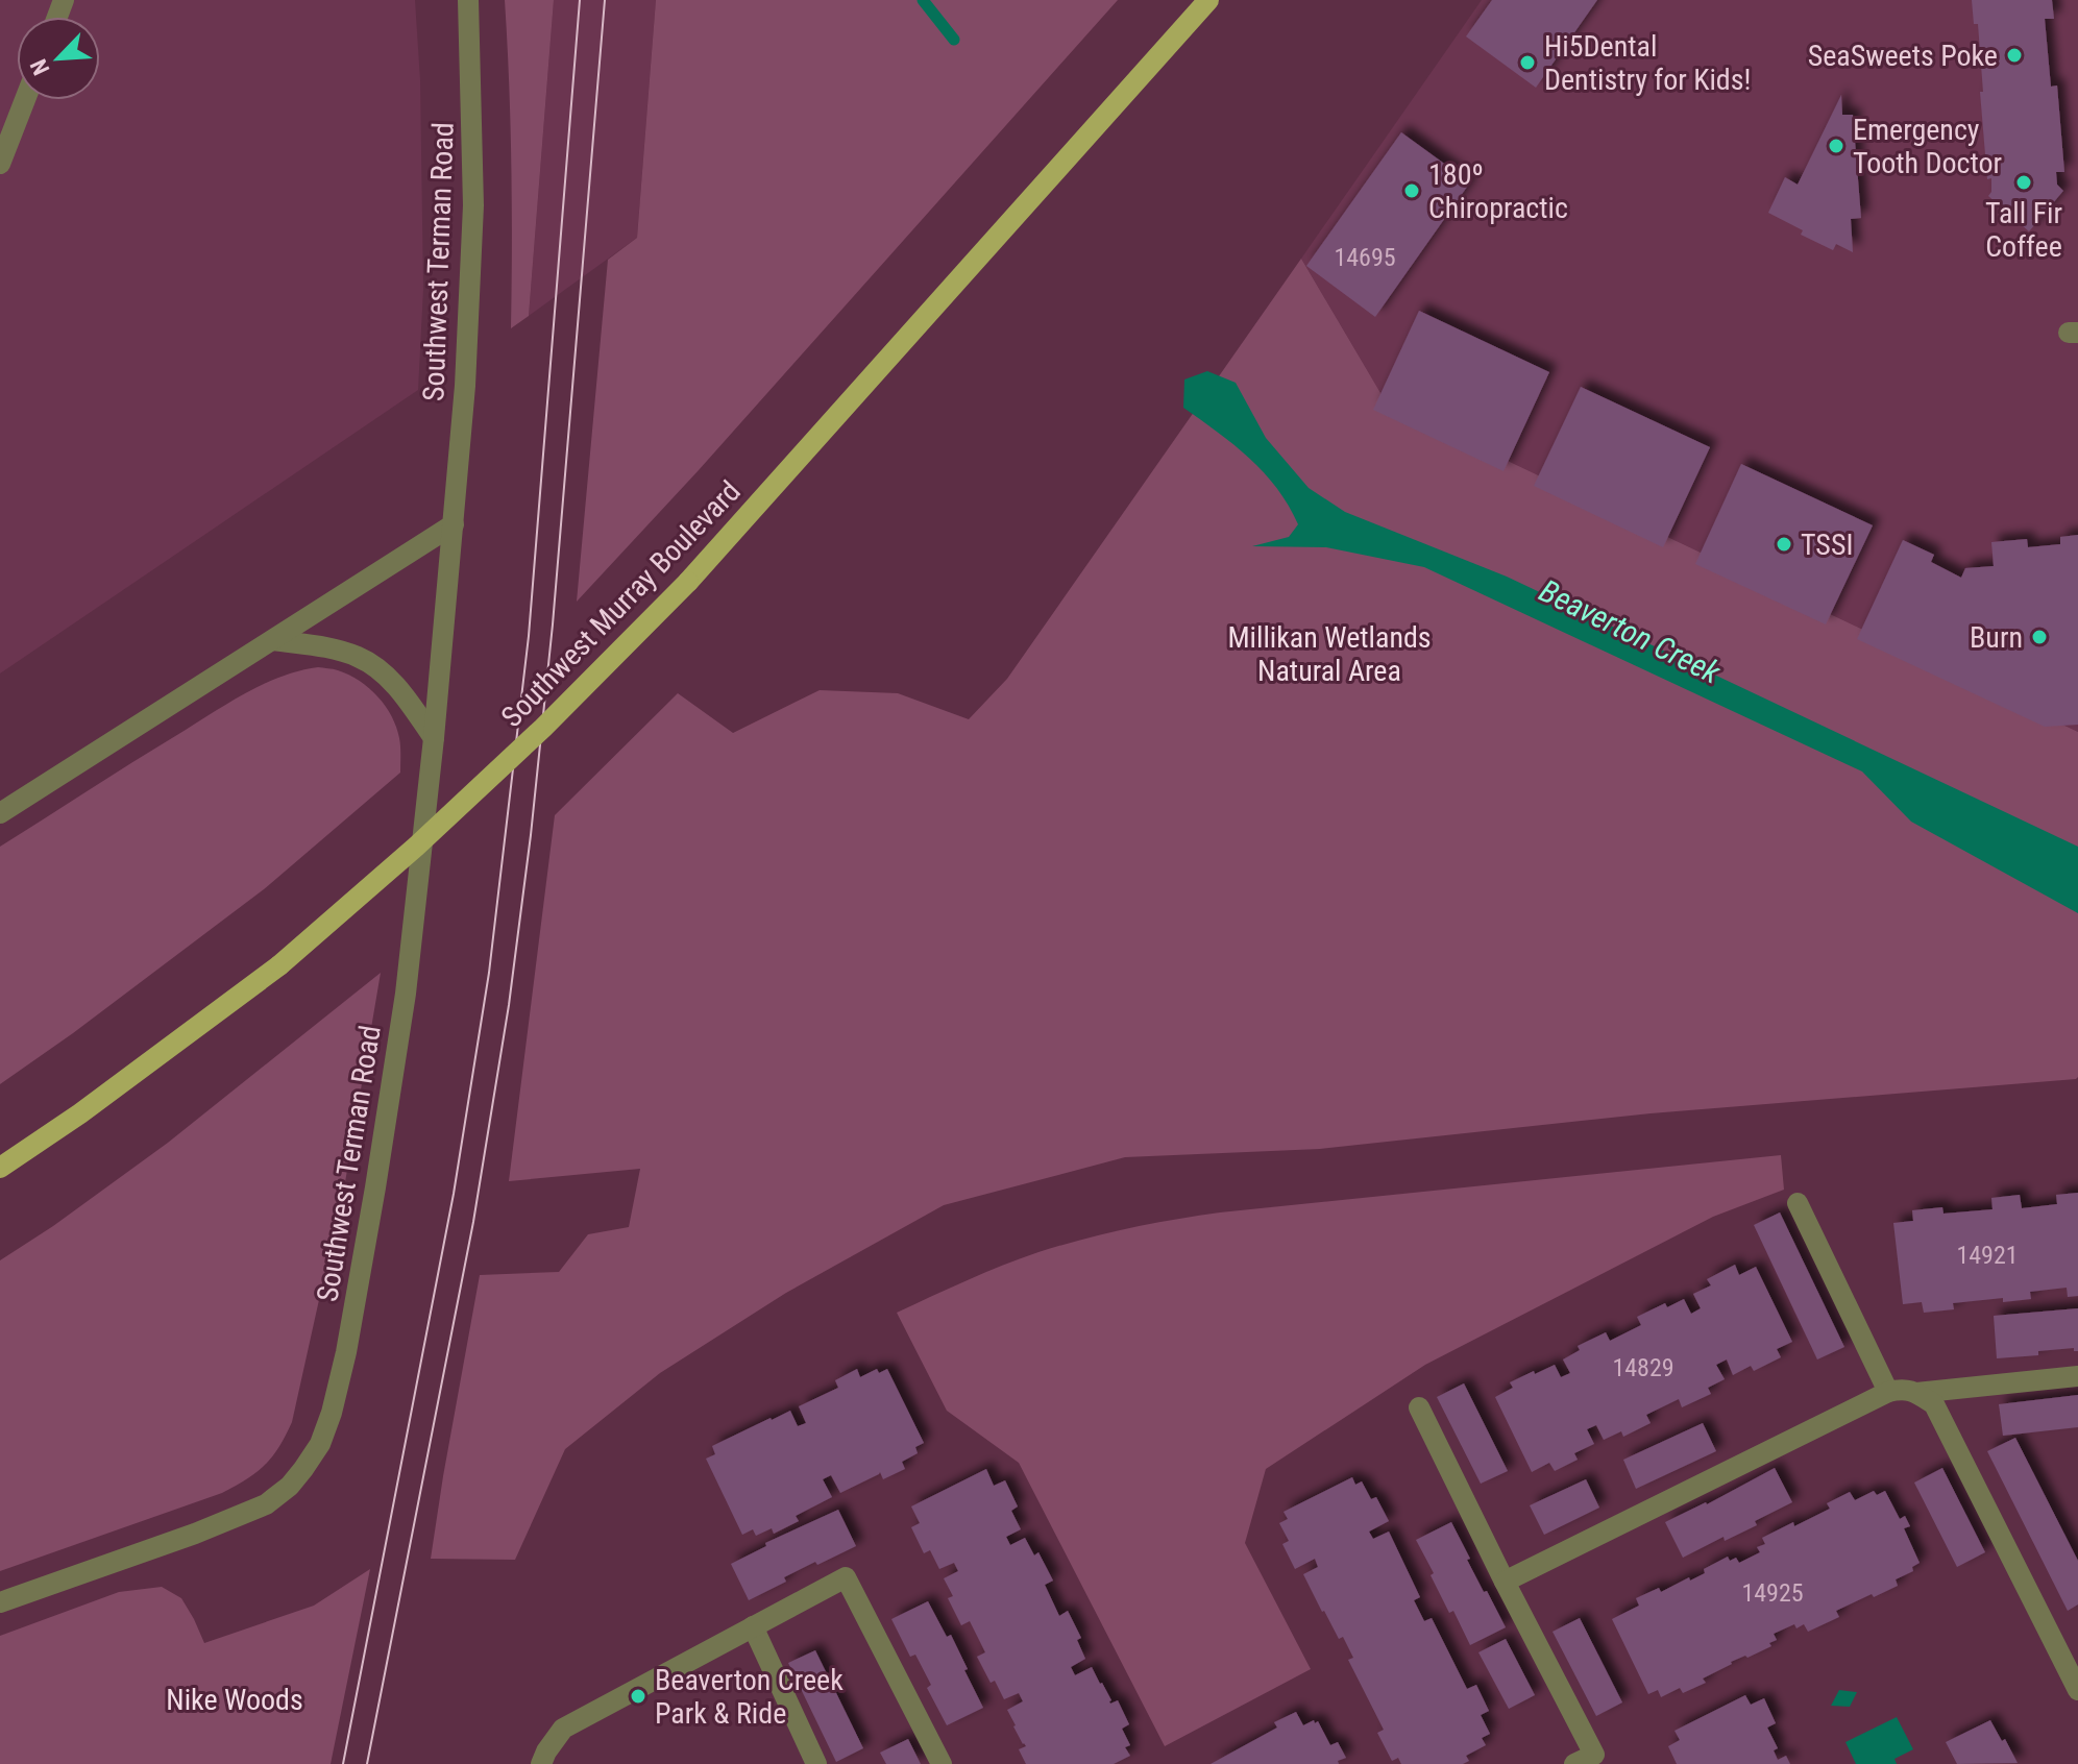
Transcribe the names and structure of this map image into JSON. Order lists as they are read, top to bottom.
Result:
{
  "streets": {
    "main road": ["Southwest Murray Boulevard"],
    "street": ["Southwest Terman Road"]
  },
  "water": ["Beaverton Creek"],
  "parks": ["Millikan Wetlands Natural Area", "Nike Woods"],
  "places": [
    "SeaSweets Poke",
    "Hi5Dental Dentistry for Kids!",
    "Emergency Tooth Doctor",
    "Tall Fir Coffee",
    "180º Chiropractic",
    "TSSI",
    "Burn",
    "Beaverton Creek Park & Ride"
  ],
  "house_numbers": [
    "14695",
    "14921",
    "14829",
    "14925"
  ],
  "north": "bottom left"
}
